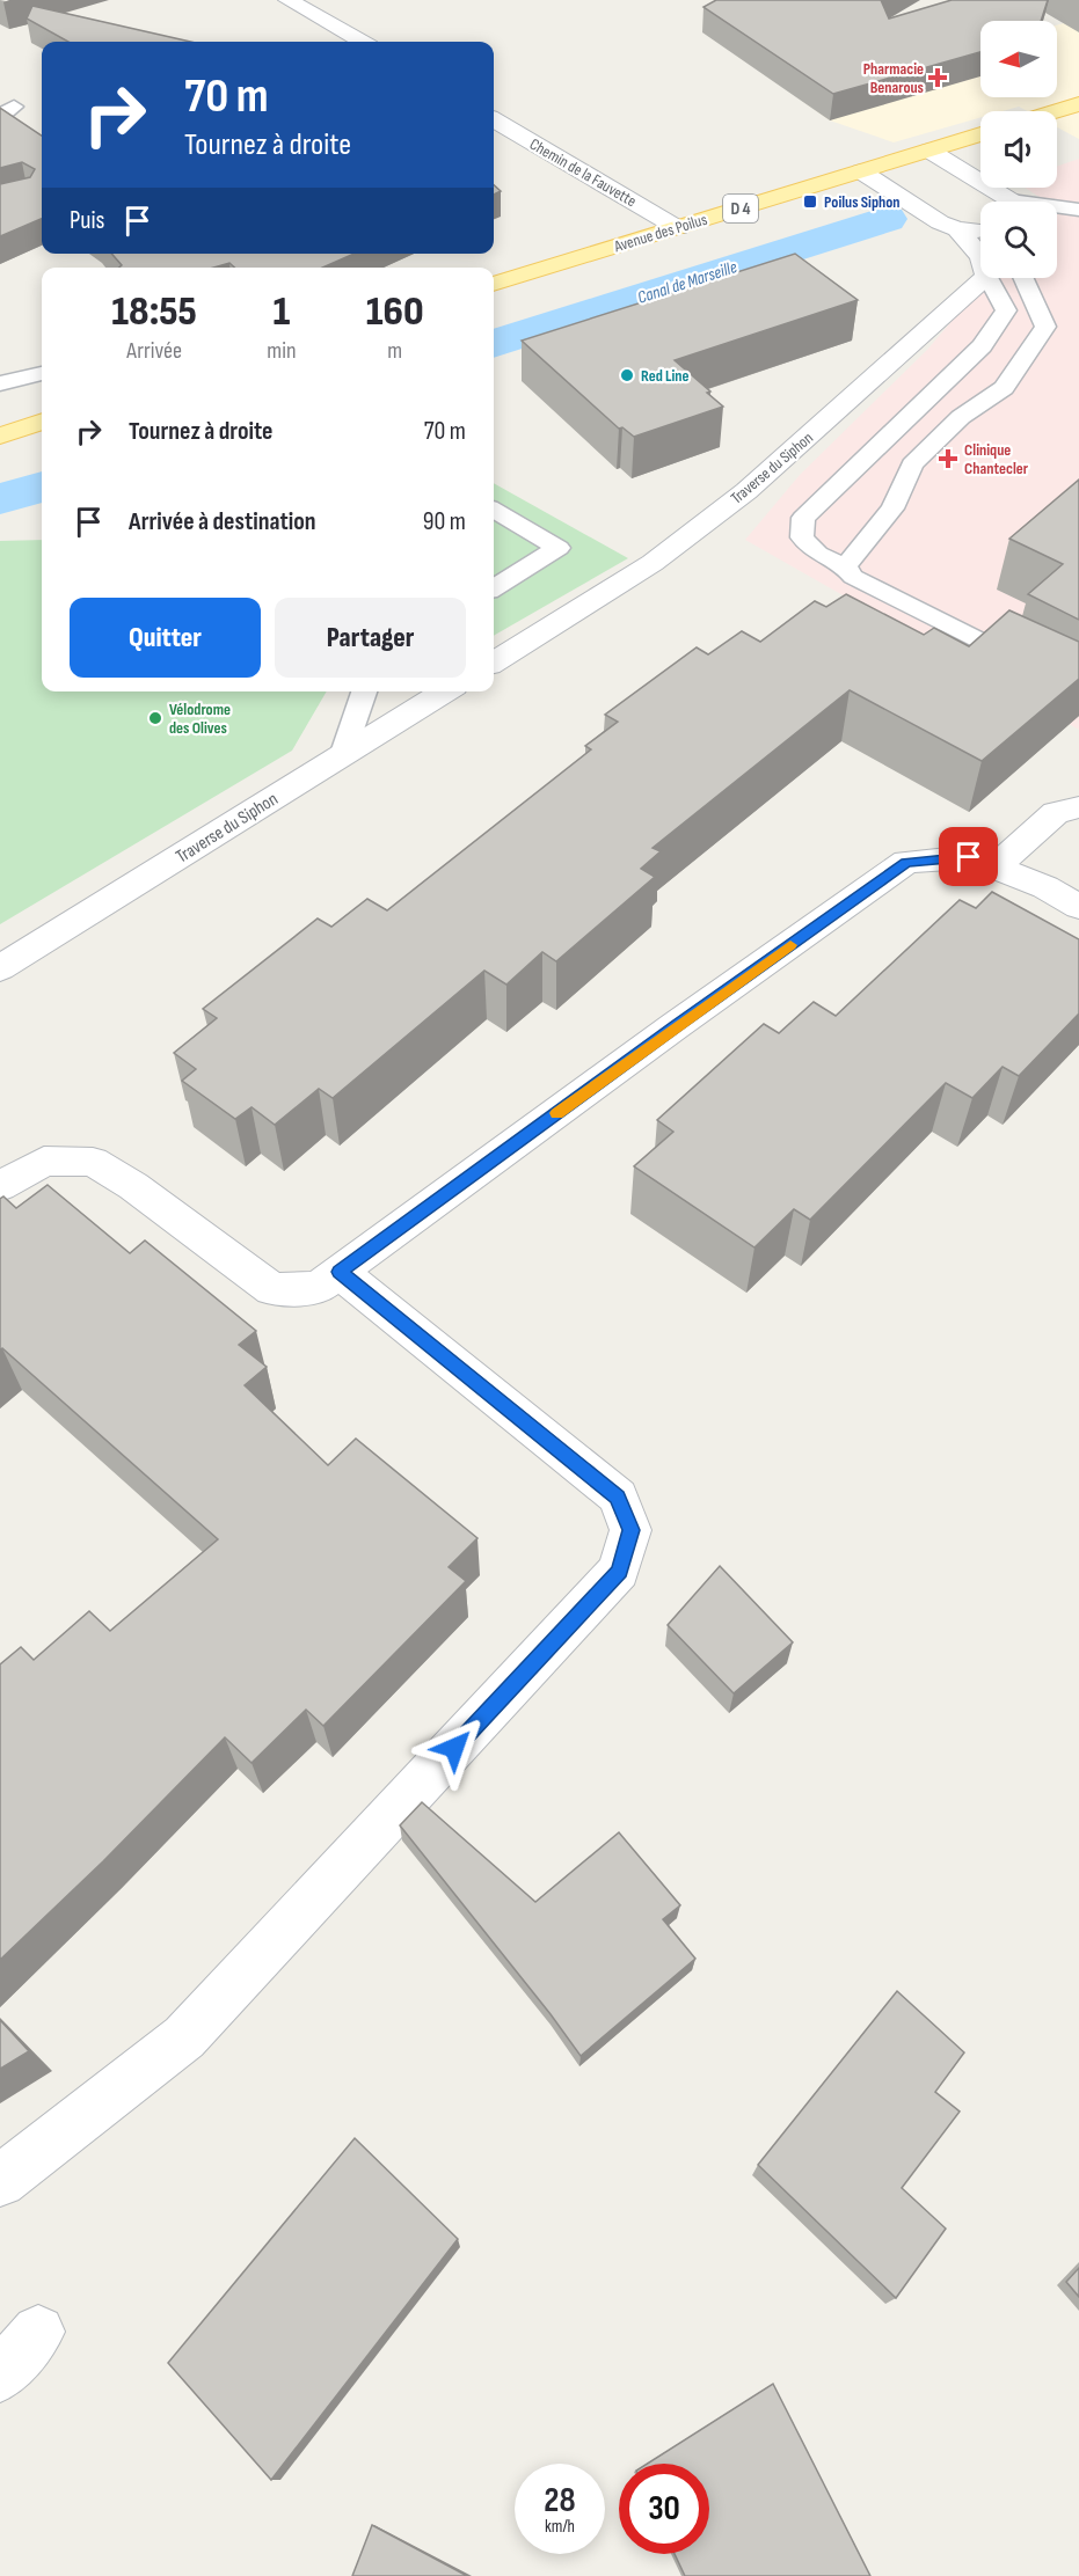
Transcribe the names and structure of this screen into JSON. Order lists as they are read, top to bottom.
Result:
{
  "streets": {
    "main road": ["D 4", "Avenue des Poilus"],
    "street": ["Chemin de la Fauvette", "Traverse du Siphon"]
  },
  "crossings": [
    ["Chemin de la Fauvette", "Avenue des Poilus"]
  ],
  "water": ["Canal de Marseille"],
  "places": {
    "health": ["Pharmacie Benarous", "Clinique Chantecler"],
    "transit": ["Poilus Siphon"],
    "other": ["Red Line", "Vélodrome des Olives"]
  },
  "north": "left",
  "page": {
    "turn": ["70 m", "Tournez à droite"],
    "then": "Puis",
    "eta": [
      "18:55",
      "Arrivée",
      "1",
      "min",
      "160",
      "m"
    ],
    "list": [
      {
        "name": "Tournez à droite",
        "value": "70 m"
      },
      {
        "name": "Arrivée à destination",
        "value": "90 m"
      }
    ],
    "buttons": ["Quitter", "Partager"],
    "speed": "28 km/h",
    "limit": "30"
  }
}
